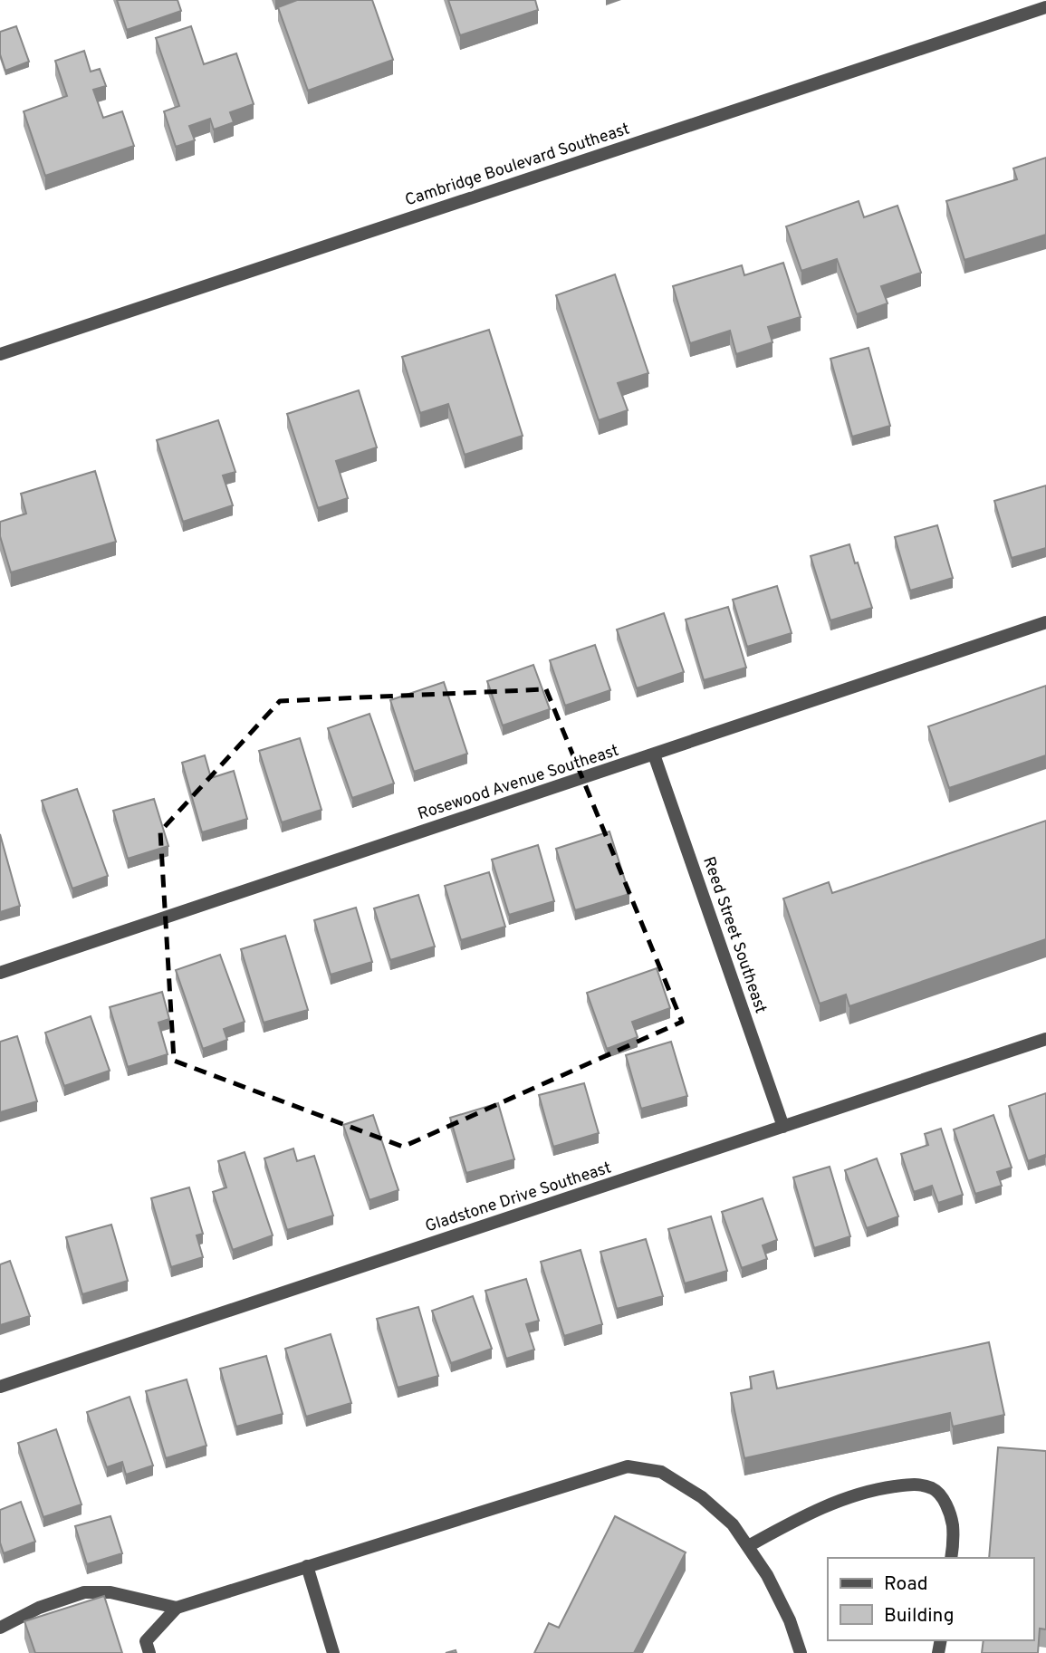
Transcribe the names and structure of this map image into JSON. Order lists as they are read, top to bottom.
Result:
{
  "streets": {
    "street": [
      "Cambridge Boulevard Southeast",
      "Rosewood Avenue Southeast",
      "Reed Street Southeast",
      "Gladstone Drive Southeast"
    ]
  },
  "crossings": [
    ["Rosewood Avenue Southeast", "Reed Street Southeast"],
    ["Reed Street Southeast", "Gladstone Drive Southeast"]
  ],
  "legend": ["Road", "Building"]
}
